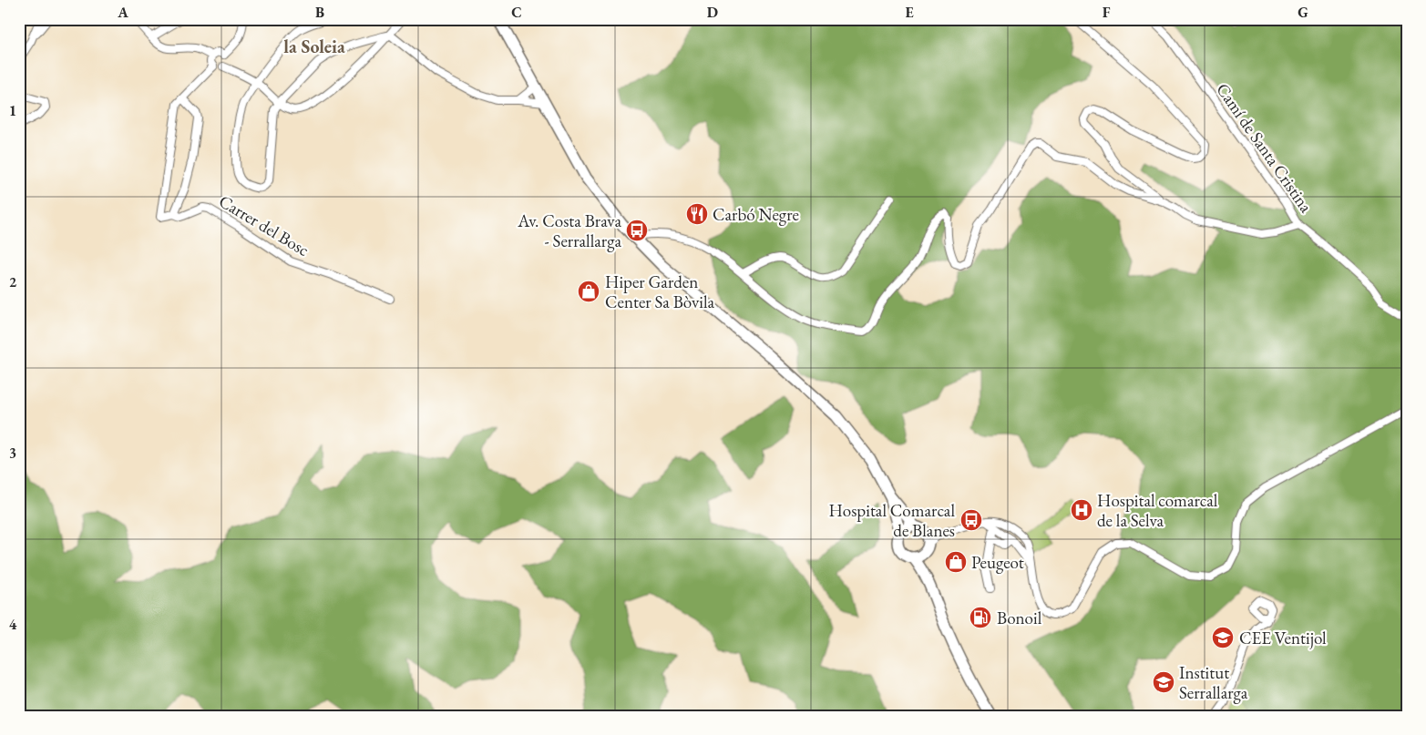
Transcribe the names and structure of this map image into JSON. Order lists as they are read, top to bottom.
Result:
{
  "streets": {
    "street": ["Camí de Santa Cristina", "Carrer del Bosc"]
  },
  "districts": ["la Soleia"],
  "places": {
    "restaurant": ["Carbó Negre"],
    "bus stop": ["Av. Costa Brava - Serrallarga", "Hospital Comarcal de Blanes"],
    "shop": ["Hiper Garden Center Sa Bòvila", "Peugeot"],
    "hospital": ["Hospital comarcal de la Selva"],
    "fuel station": ["Bonoil"],
    "school or university": ["CEE Ventijol", "Institut Serrallarga"]
  },
  "grid": {
    "columns": [
      "A",
      "B",
      "C",
      "D",
      "E",
      "F",
      "G"
    ],
    "rows": [
      "1",
      "2",
      "3",
      "4"
    ]
  }
}
